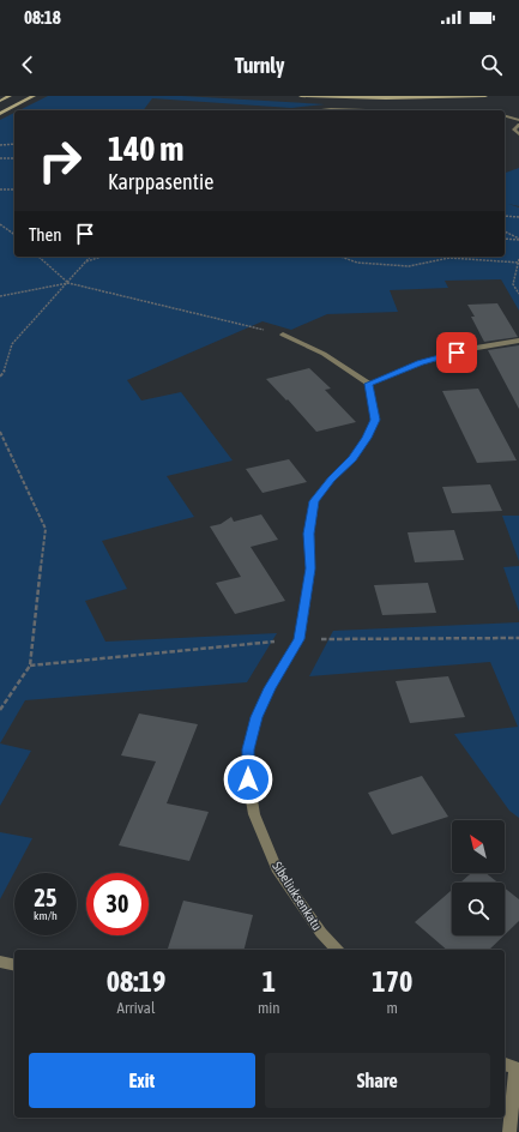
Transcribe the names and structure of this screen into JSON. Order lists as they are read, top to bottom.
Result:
{
  "streets": {
    "street": ["Sibeliuksenkatu"]
  },
  "north": "top left",
  "page": {
    "status": "08:18",
    "header": "Turnly",
    "turn": ["140 m", "Karppasentie"],
    "then": "Then",
    "speed": "25 km/h",
    "limit": "30",
    "eta": [
      "08:19",
      "Arrival",
      "1",
      "min",
      "170",
      "m"
    ],
    "buttons": ["Exit", "Share"]
  }
}
